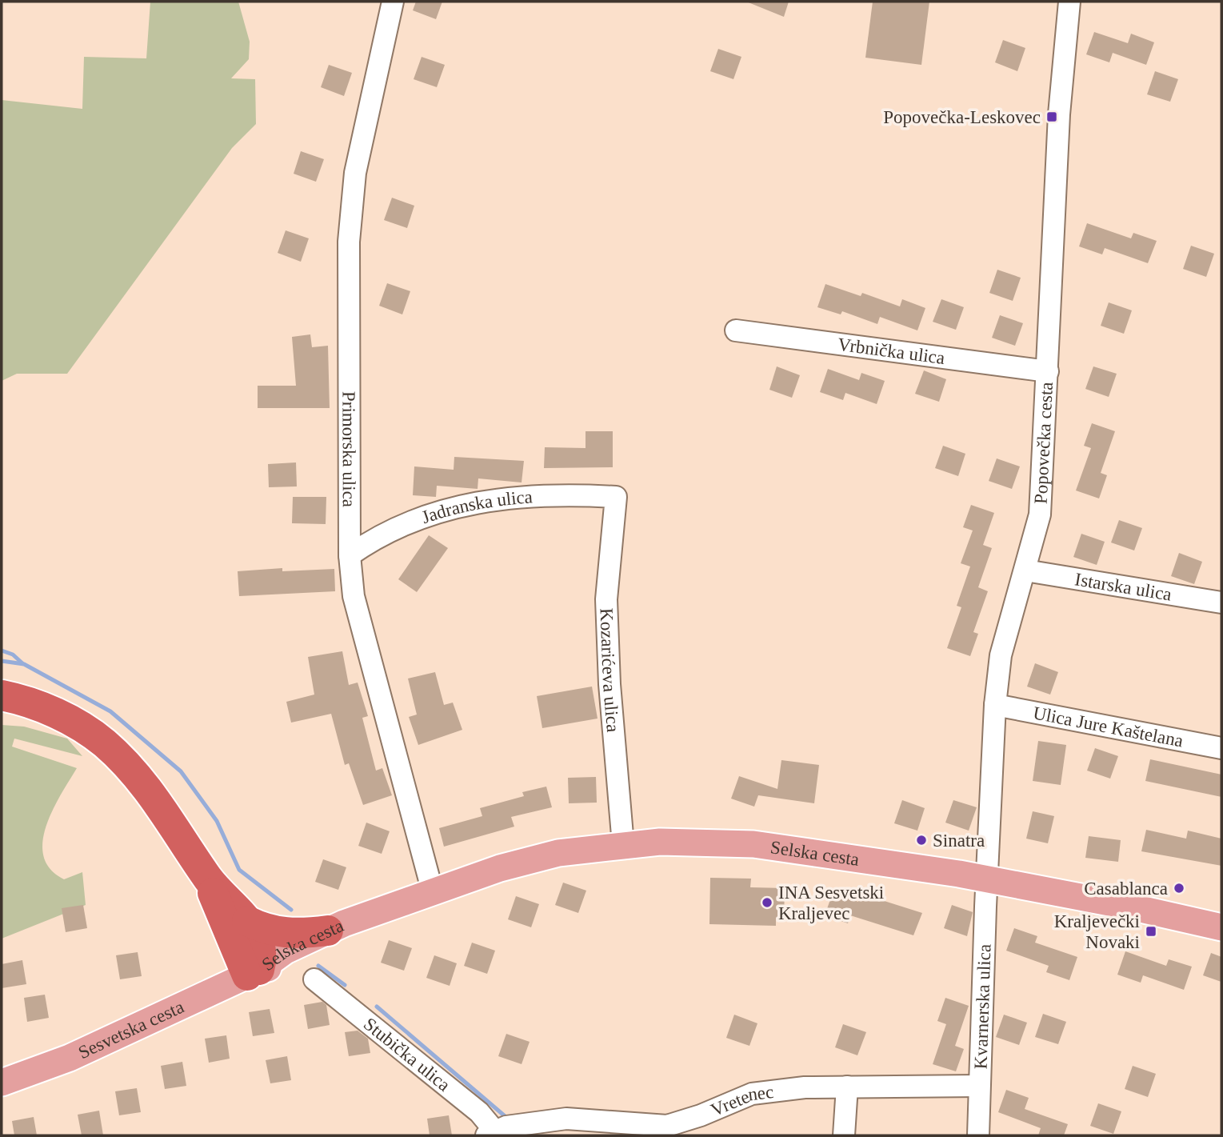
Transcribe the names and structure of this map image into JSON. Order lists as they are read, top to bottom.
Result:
{
  "streets": {
    "main road": ["Selska cesta", "Sesvetska cesta"],
    "street": [
      "Vrbnička ulica",
      "Popovečka cesta",
      "Primorska ulica",
      "Jadranska ulica",
      "Istarska ulica",
      "Kozarićeva ulica",
      "Ulica Jure Kaštelana",
      "Kvarnerska ulica",
      "Stubička ulica",
      "Vretenec"
    ]
  },
  "crossings": [
    ["Vrbnička ulica", "Popovečka cesta"],
    ["Popovečka cesta", "Istarska ulica"],
    ["Popovečka cesta", "Ulica Jure Kaštelana"],
    ["Popovečka cesta", "Selska cesta"],
    ["Popovečka cesta", "Kvarnerska ulica"],
    ["Primorska ulica", "Jadranska ulica"],
    ["Primorska ulica", "Selska cesta"],
    ["Jadranska ulica", "Kozarićeva ulica"],
    ["Kozarićeva ulica", "Selska cesta"],
    ["Selska cesta", "Kvarnerska ulica"],
    ["Selska cesta", "Sesvetska cesta"],
    ["Kvarnerska ulica", "Vretenec"],
    ["Stubička ulica", "Vretenec"]
  ],
  "places": {
    "transit": ["Popovečka-Leskovec", "Kraljevečki Novaki"],
    "other": ["Sinatra", "Casablanca", "INA Sesvetski Kraljevec"]
  }
}
